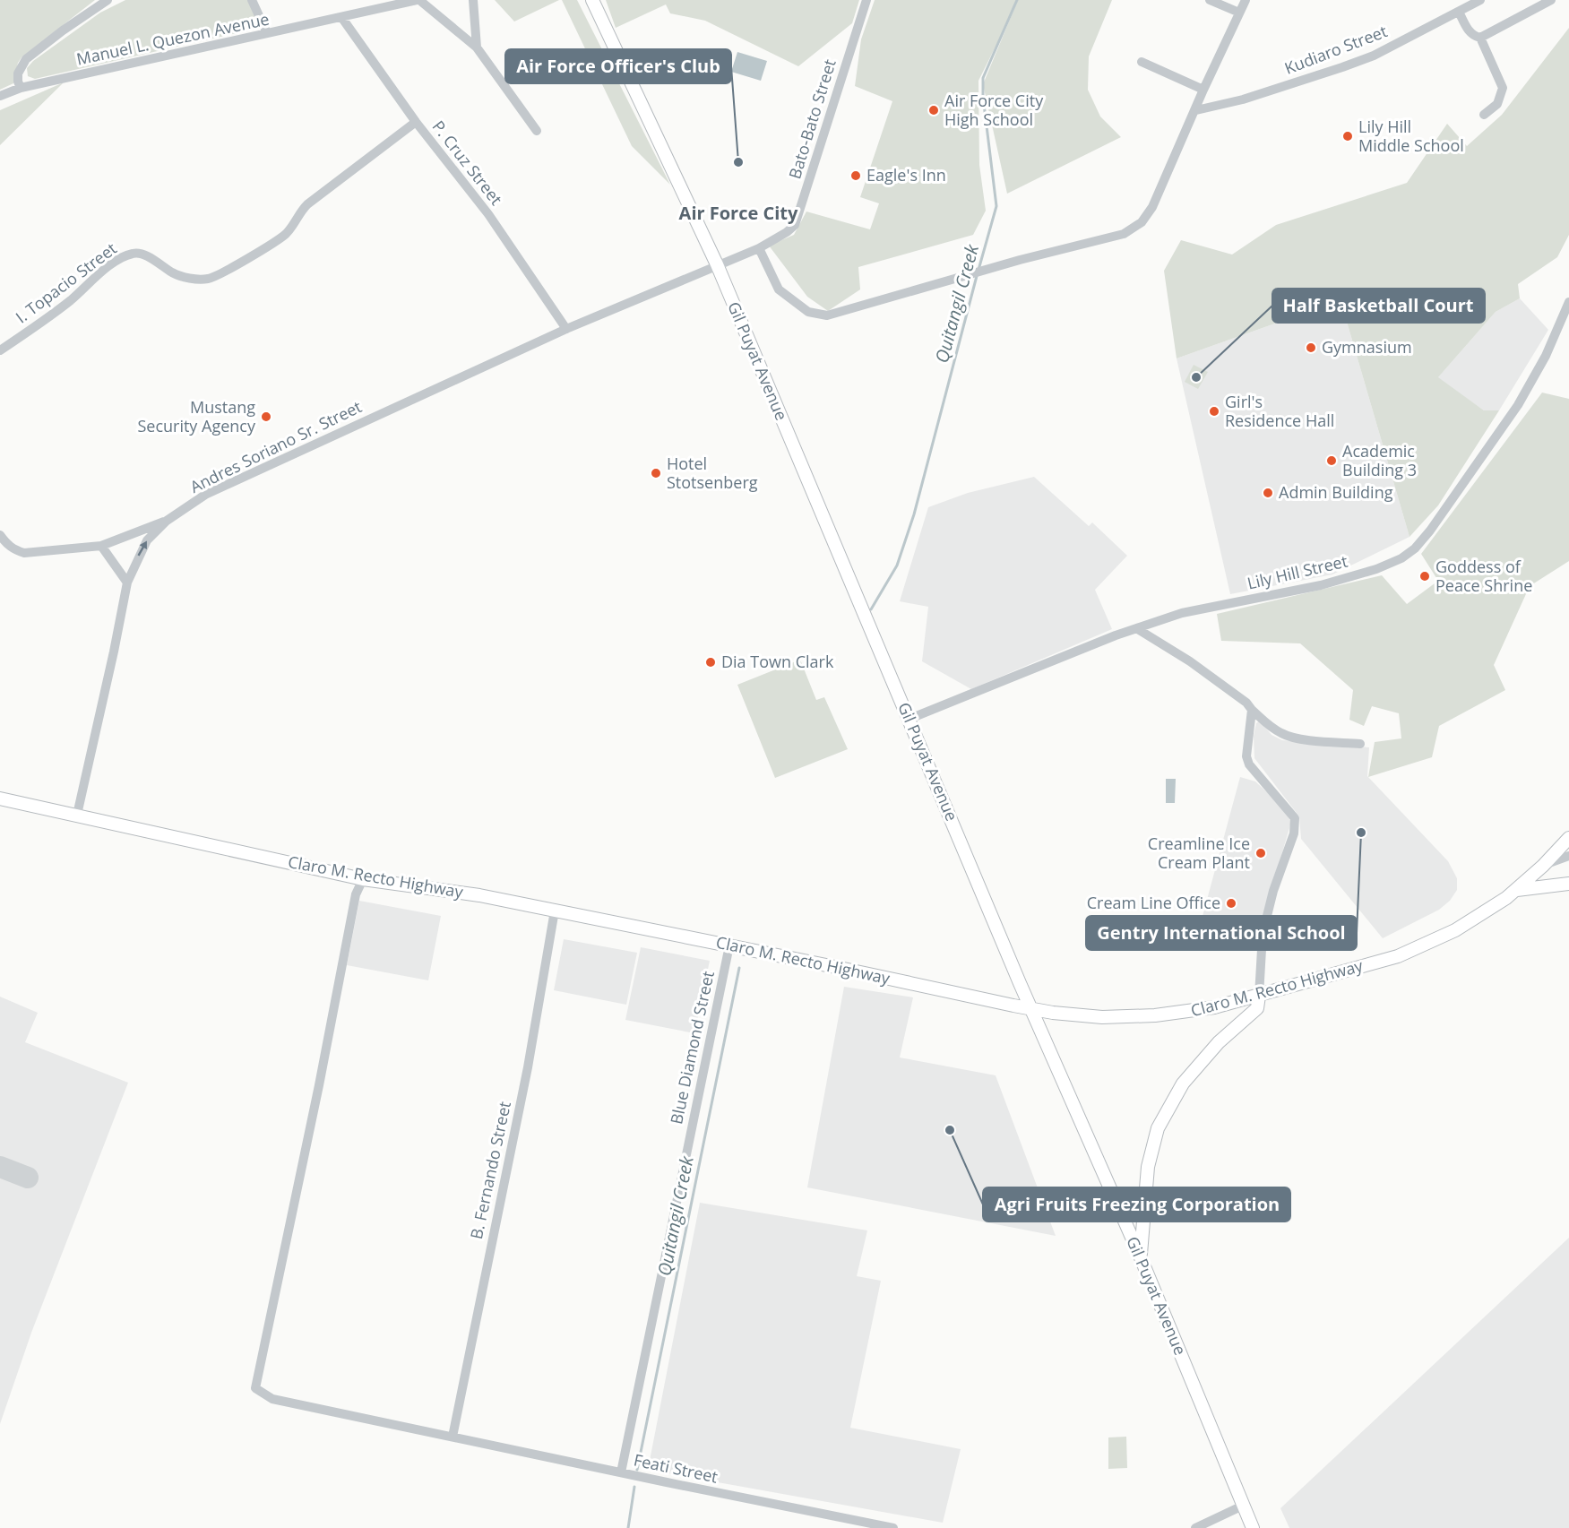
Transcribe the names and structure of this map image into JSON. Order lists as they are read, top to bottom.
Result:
{
  "streets": {
    "main road": ["Gil Puyat Avenue", "Claro M. Recto Highway"],
    "street": [
      "Manuel L. Quezon Avenue",
      "Kudiaro Street",
      "Bato-Bato Street",
      "P. Cruz Street",
      "I. Topacio Street",
      "Andres Soriano Sr. Street",
      "Lily Hill Street",
      "Blue Diamond Street",
      "B. Fernando Street",
      "Feati Street"
    ]
  },
  "crossings": [
    ["Manuel L. Quezon Avenue", "P. Cruz Street"],
    ["Bato-Bato Street", "Gil Puyat Avenue"],
    ["Bato-Bato Street", "Andres Soriano Sr. Street"],
    ["P. Cruz Street", "I. Topacio Street"],
    ["P. Cruz Street", "Andres Soriano Sr. Street"],
    ["Gil Puyat Avenue", "Andres Soriano Sr. Street"],
    ["Gil Puyat Avenue", "Lily Hill Street"],
    ["Gil Puyat Avenue", "Claro M. Recto Highway"],
    ["Andres Soriano Sr. Street", "Claro M. Recto Highway"],
    ["Claro M. Recto Highway", "Blue Diamond Street"],
    ["Claro M. Recto Highway", "B. Fernando Street"],
    ["Claro M. Recto Highway", "Feati Street"],
    ["Blue Diamond Street", "Feati Street"],
    ["B. Fernando Street", "Feati Street"]
  ],
  "districts": ["Air Force City"],
  "water": ["Quitangil Creek"],
  "places": [
    "Air Force City High School",
    "Lily Hill Middle School",
    "Air Force Officer's Club",
    "Eagle's Inn",
    "Gymnasium",
    "Half Basketball Court",
    "Girl's Residence Hall",
    "Mustang Security Agency",
    "Academic Building 3",
    "Hotel Stotsenberg",
    "Admin Building",
    "Goddess of Peace Shrine",
    "Dia Town Clark",
    "Gentry International School",
    "Creamline Ice Cream Plant",
    "Cream Line Office",
    "Agri Fruits Freezing Corporation"
  ]
}
